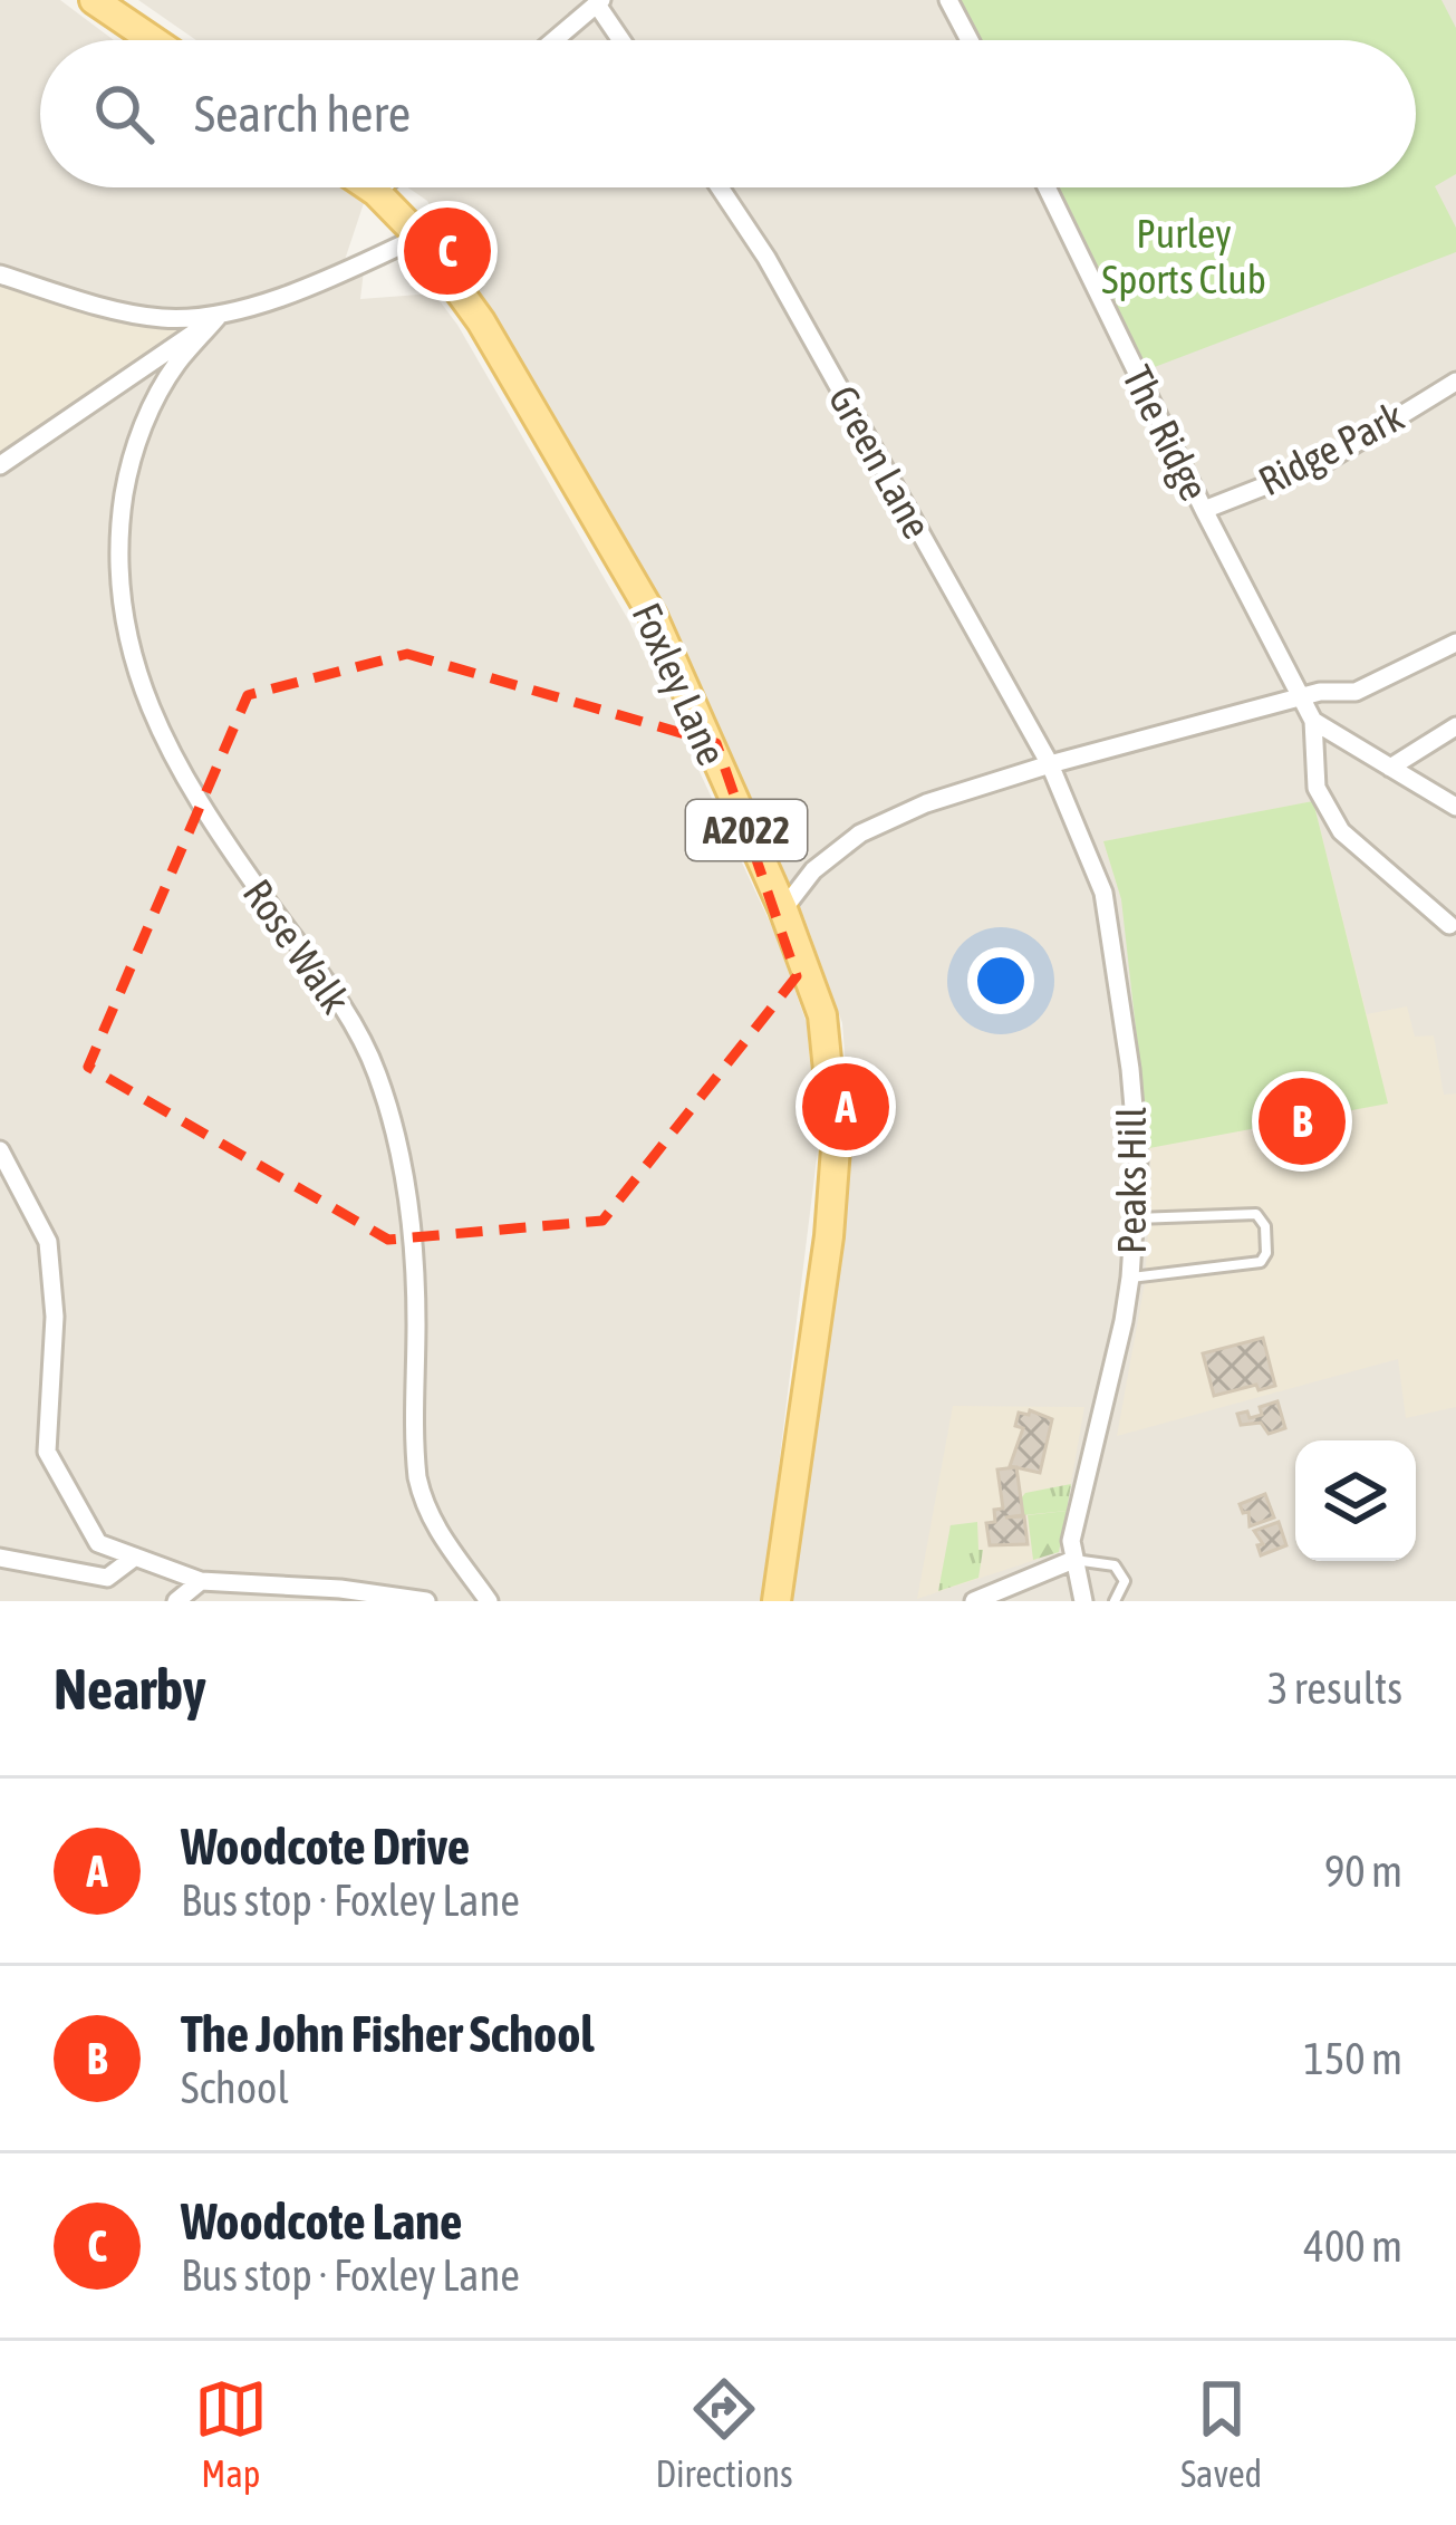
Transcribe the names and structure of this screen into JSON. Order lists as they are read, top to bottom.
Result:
{
  "streets": {
    "main road": ["Foxley Lane", "A2022"],
    "street": [
      "The Ridge",
      "Ridge Park",
      "Green Lane",
      "Rose Walk",
      "Peaks Hill"
    ]
  },
  "crossings": [
    ["The Ridge", "Ridge Park"],
    ["Green Lane", "Peaks Hill"]
  ],
  "parks": ["Purley Sports Club"],
  "page": {
    "search": "Search here",
    "pins": ["C", "A", "B"],
    "heading": ["Nearby", "3 results"],
    "list": [
      {
        "mark": "A",
        "name": "Woodcote Drive",
        "note": "Bus stop · Foxley Lane",
        "value": "90 m"
      },
      {
        "mark": "B",
        "name": "The John Fisher School",
        "note": "School",
        "value": "150 m"
      },
      {
        "mark": "C",
        "name": "Woodcote Lane",
        "note": "Bus stop · Foxley Lane",
        "value": "400 m"
      }
    ],
    "nav": ["Map", "Directions", "Saved"]
  }
}
